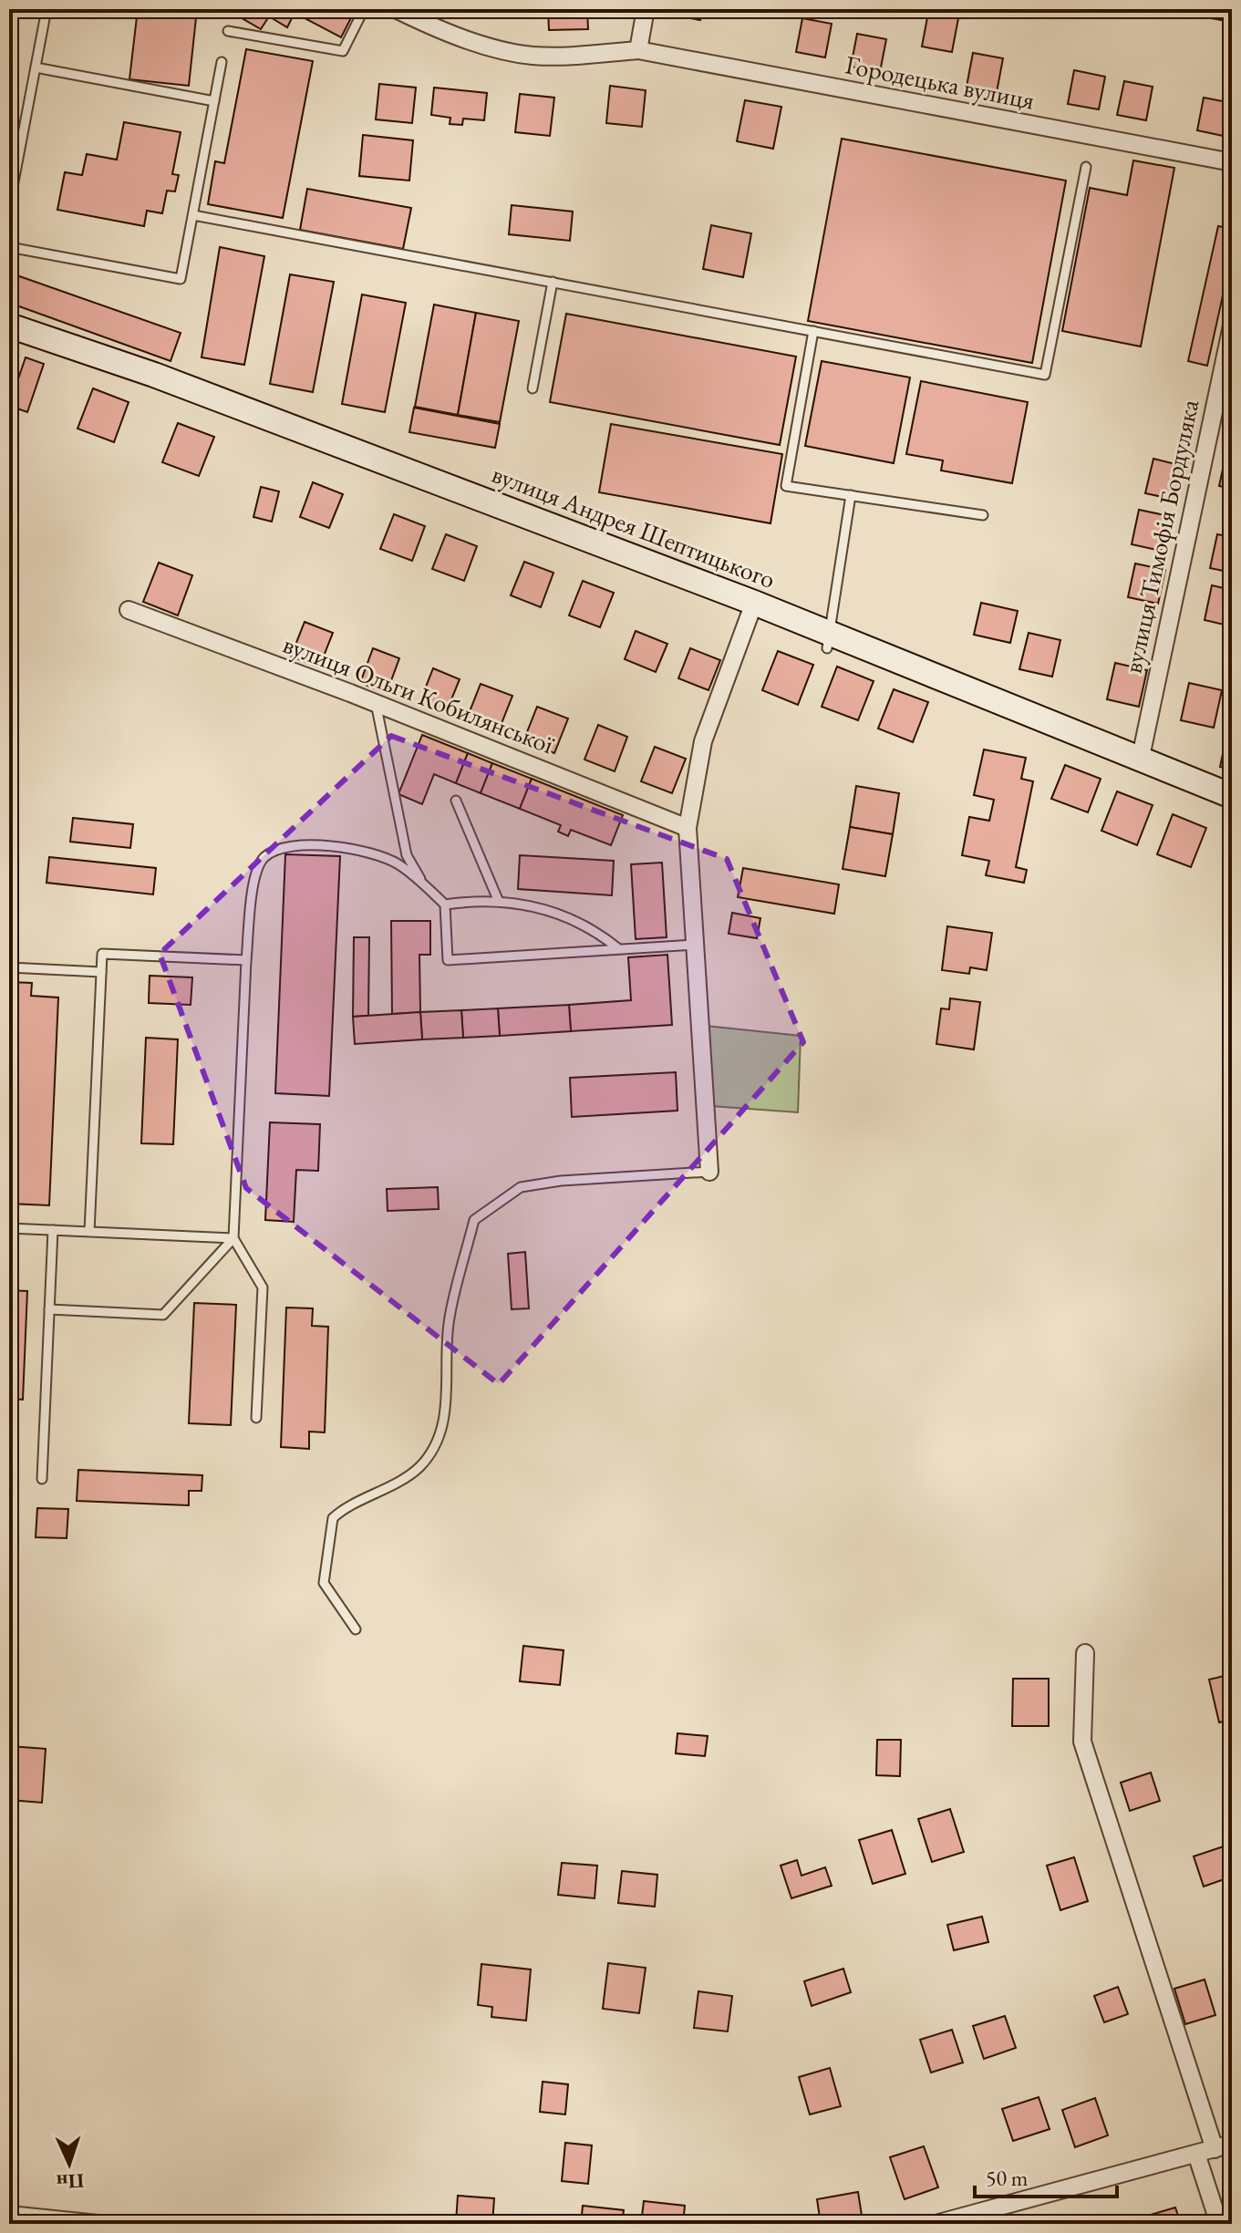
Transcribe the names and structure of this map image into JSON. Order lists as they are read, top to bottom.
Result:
{
  "streets": {
    "main road": ["вулиця Андрея Шептицького"],
    "street": ["Городецька вулиця", "вулиця Тимофія Бордуляка", "вулиця Ольги Кобилянської"]
  },
  "crossings": [
    ["вулиця Андрея Шептицького", "вулиця Тимофія Бордуляка"]
  ],
  "scale_bar": "50 m",
  "north": "bottom"
}
